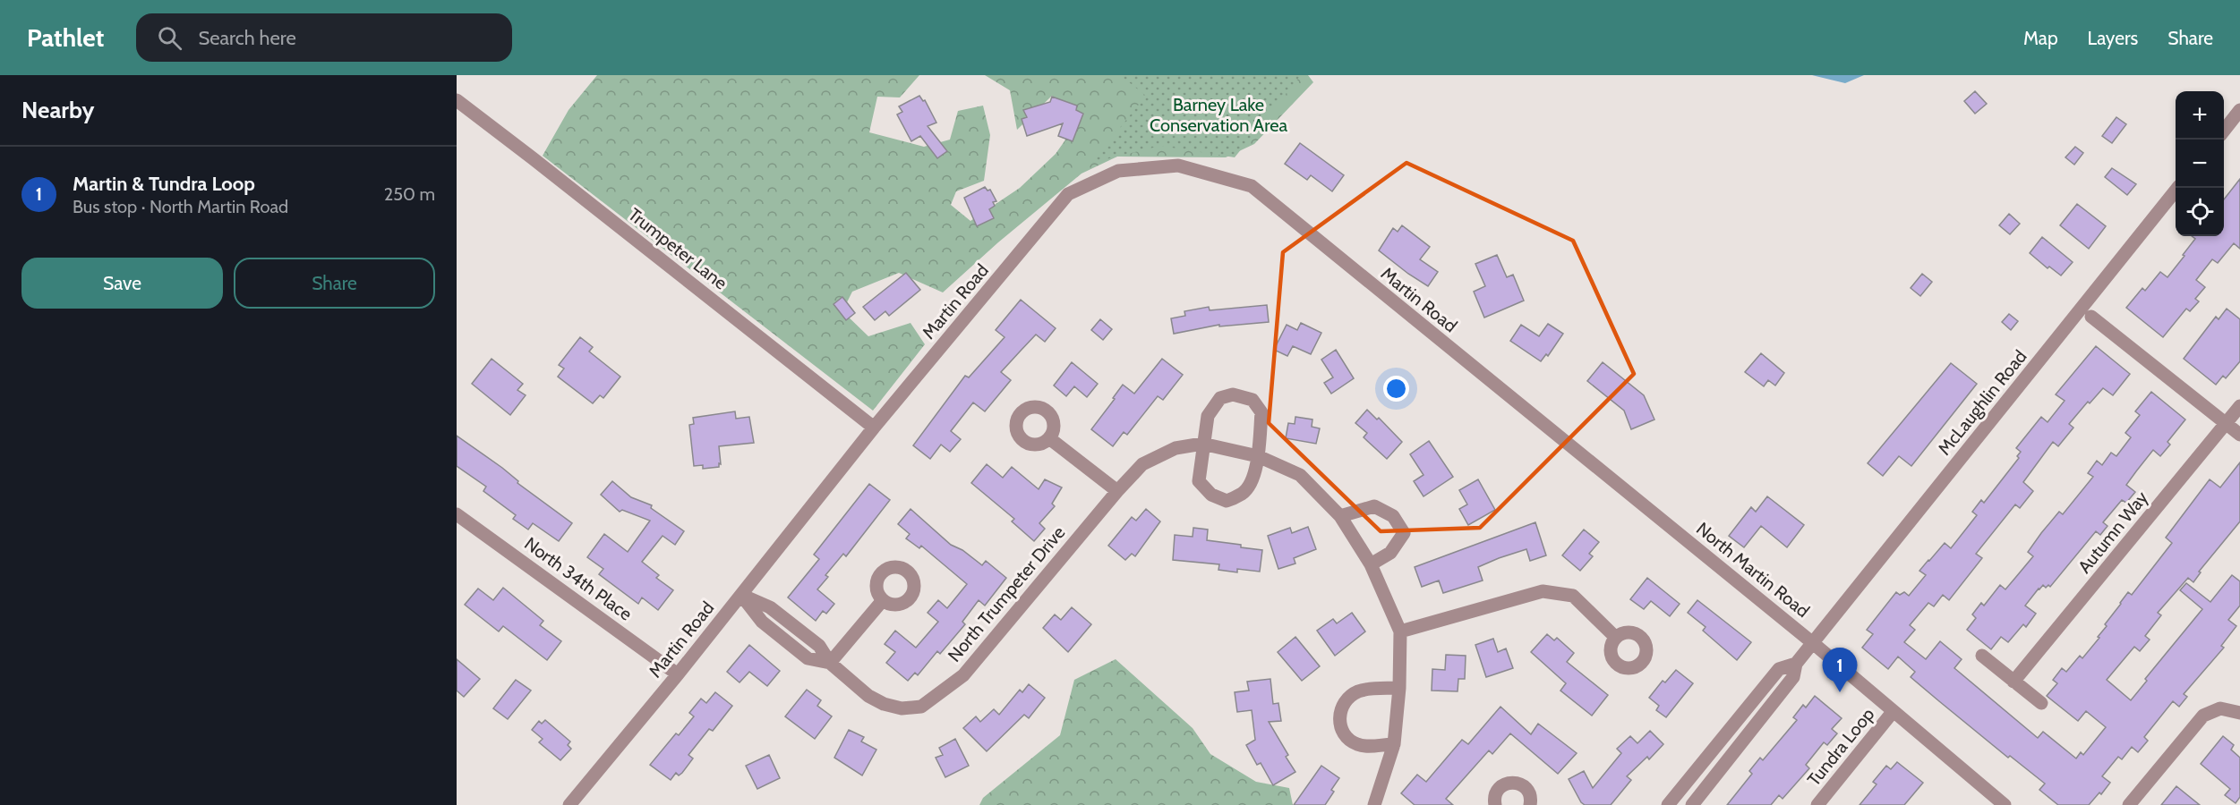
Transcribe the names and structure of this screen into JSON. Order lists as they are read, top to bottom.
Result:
{
  "streets": {
    "street": [
      "Trumpeter Lane",
      "Martin Road",
      "McLaughlin Road",
      "Autumn Way",
      "North Martin Road",
      "North 34th Place",
      "North Trumpeter Drive",
      "Tundra Loop"
    ]
  },
  "crossings": [
    ["Trumpeter Lane", "Martin Road"],
    ["Martin Road", "North Martin Road"],
    ["Martin Road", "North 34th Place"],
    ["Martin Road", "North Trumpeter Drive"],
    ["McLaughlin Road", "North Martin Road"],
    ["North Martin Road", "Tundra Loop"]
  ],
  "parks": ["Barney Lake Conservation Area"],
  "page": {
    "header": "Pathlet",
    "search": "Search here",
    "nav": ["Map", "Layers", "Share"],
    "heading": "Nearby",
    "map_buttons": ["+", "−"],
    "list": [
      {
        "mark": "1",
        "name": "Martin & Tundra Loop",
        "note": "Bus stop · North Martin Road",
        "value": "250 m"
      }
    ],
    "buttons": ["Save", "Share"],
    "pins": "1"
  }
}
